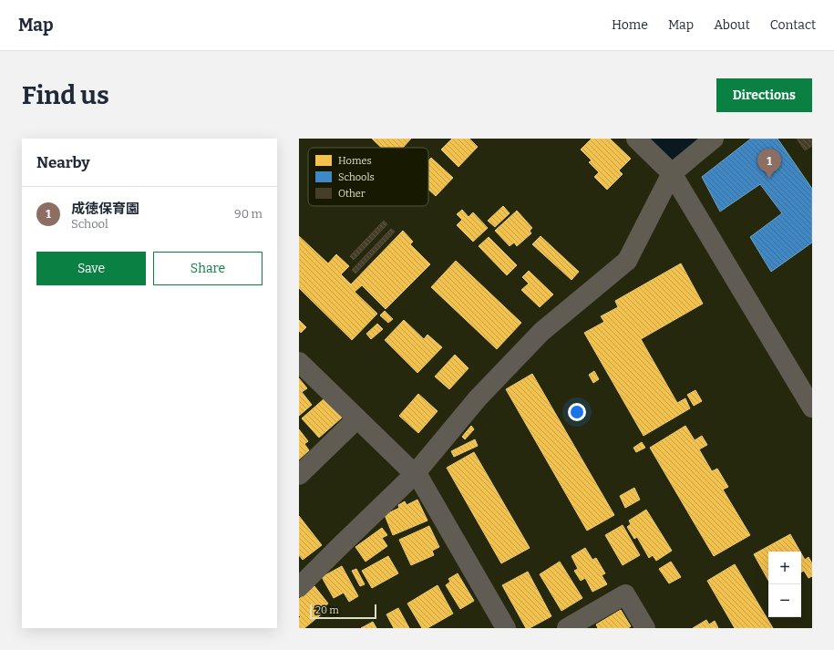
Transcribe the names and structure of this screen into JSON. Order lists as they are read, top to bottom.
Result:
{
  "legend": ["Homes", "Schools", "Other"],
  "scale_bar": "20 m",
  "page": {
    "header": "Map",
    "nav": [
      "Home",
      "Map",
      "About",
      "Contact"
    ],
    "buttons": [
      "Directions",
      ["Save", "Share"]
    ],
    "title": "Find us",
    "heading": "Nearby",
    "pins": "1",
    "list": [
      {
        "mark": "1",
        "name": "成徳保育園",
        "note": "School",
        "value": "90 m"
      }
    ],
    "map_buttons": ["+", "−"],
    "scale": "20 m"
  }
}
